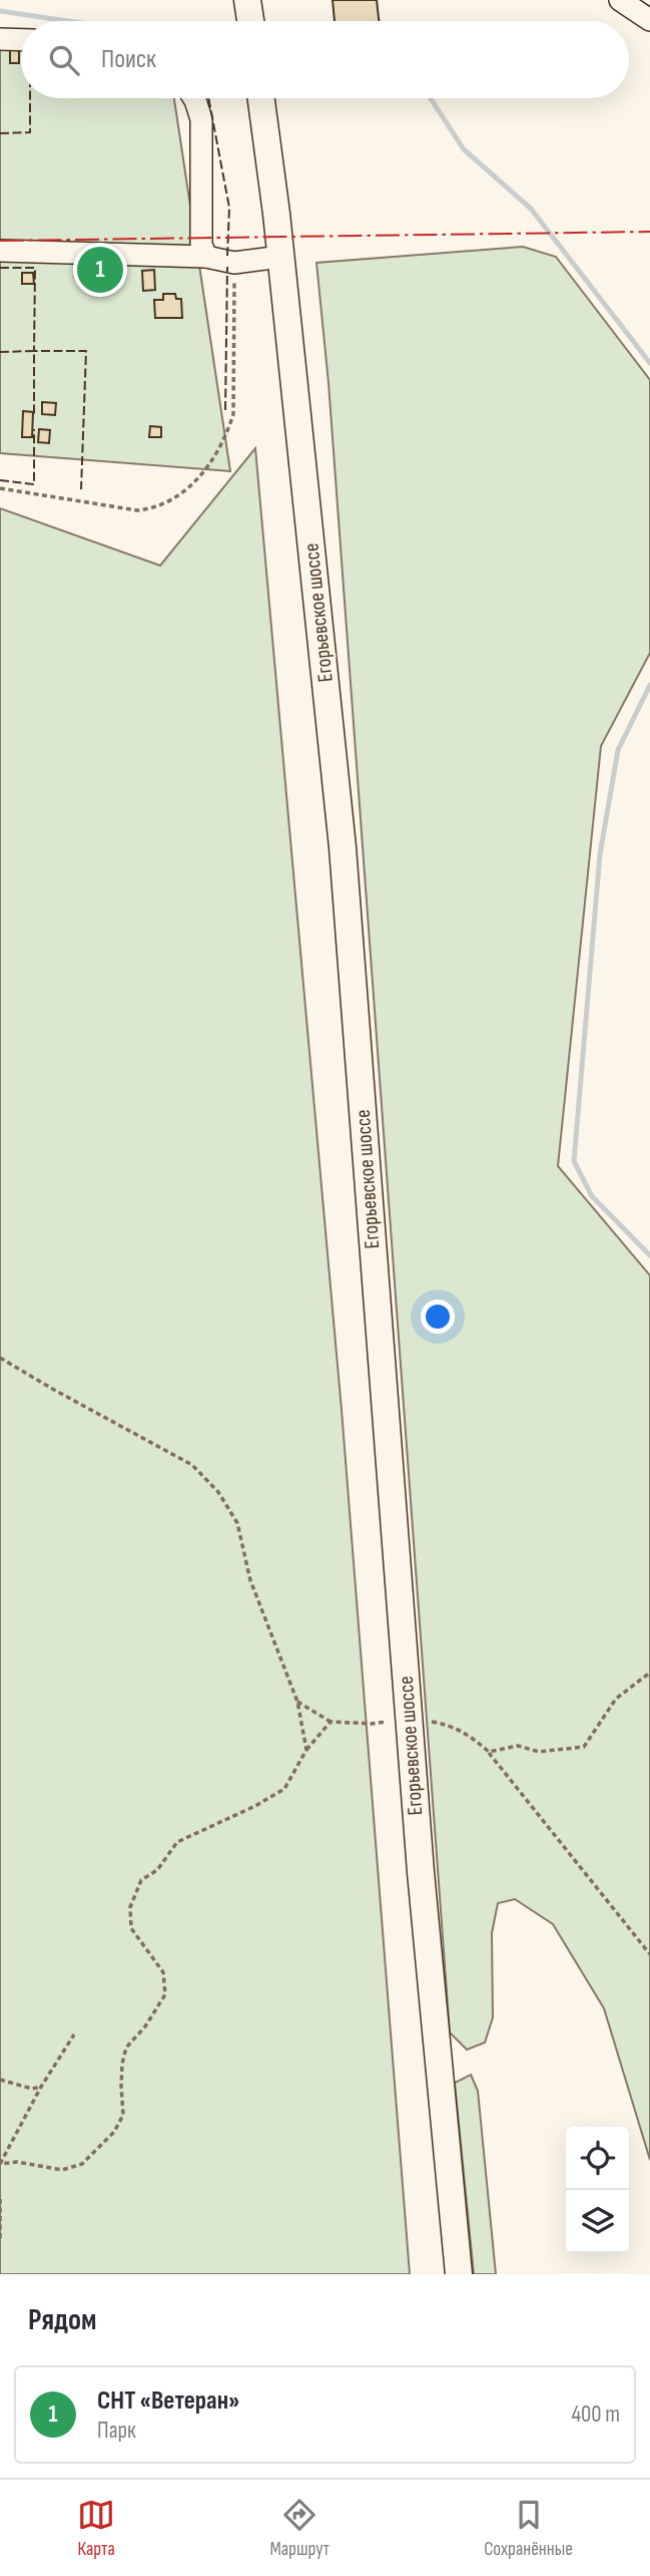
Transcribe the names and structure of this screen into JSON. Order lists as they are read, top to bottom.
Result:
{
  "streets": {
    "main road": ["Егорьевское шоссе"]
  },
  "page": {
    "search": "Поиск",
    "pins": "1",
    "heading": "Рядом",
    "list": [
      {
        "mark": "1",
        "name": "СНТ «Ветеран»",
        "note": "Парк",
        "value": "400 m"
      }
    ],
    "nav": ["Карта", "Маршрут", "Сохранённые"]
  }
}
